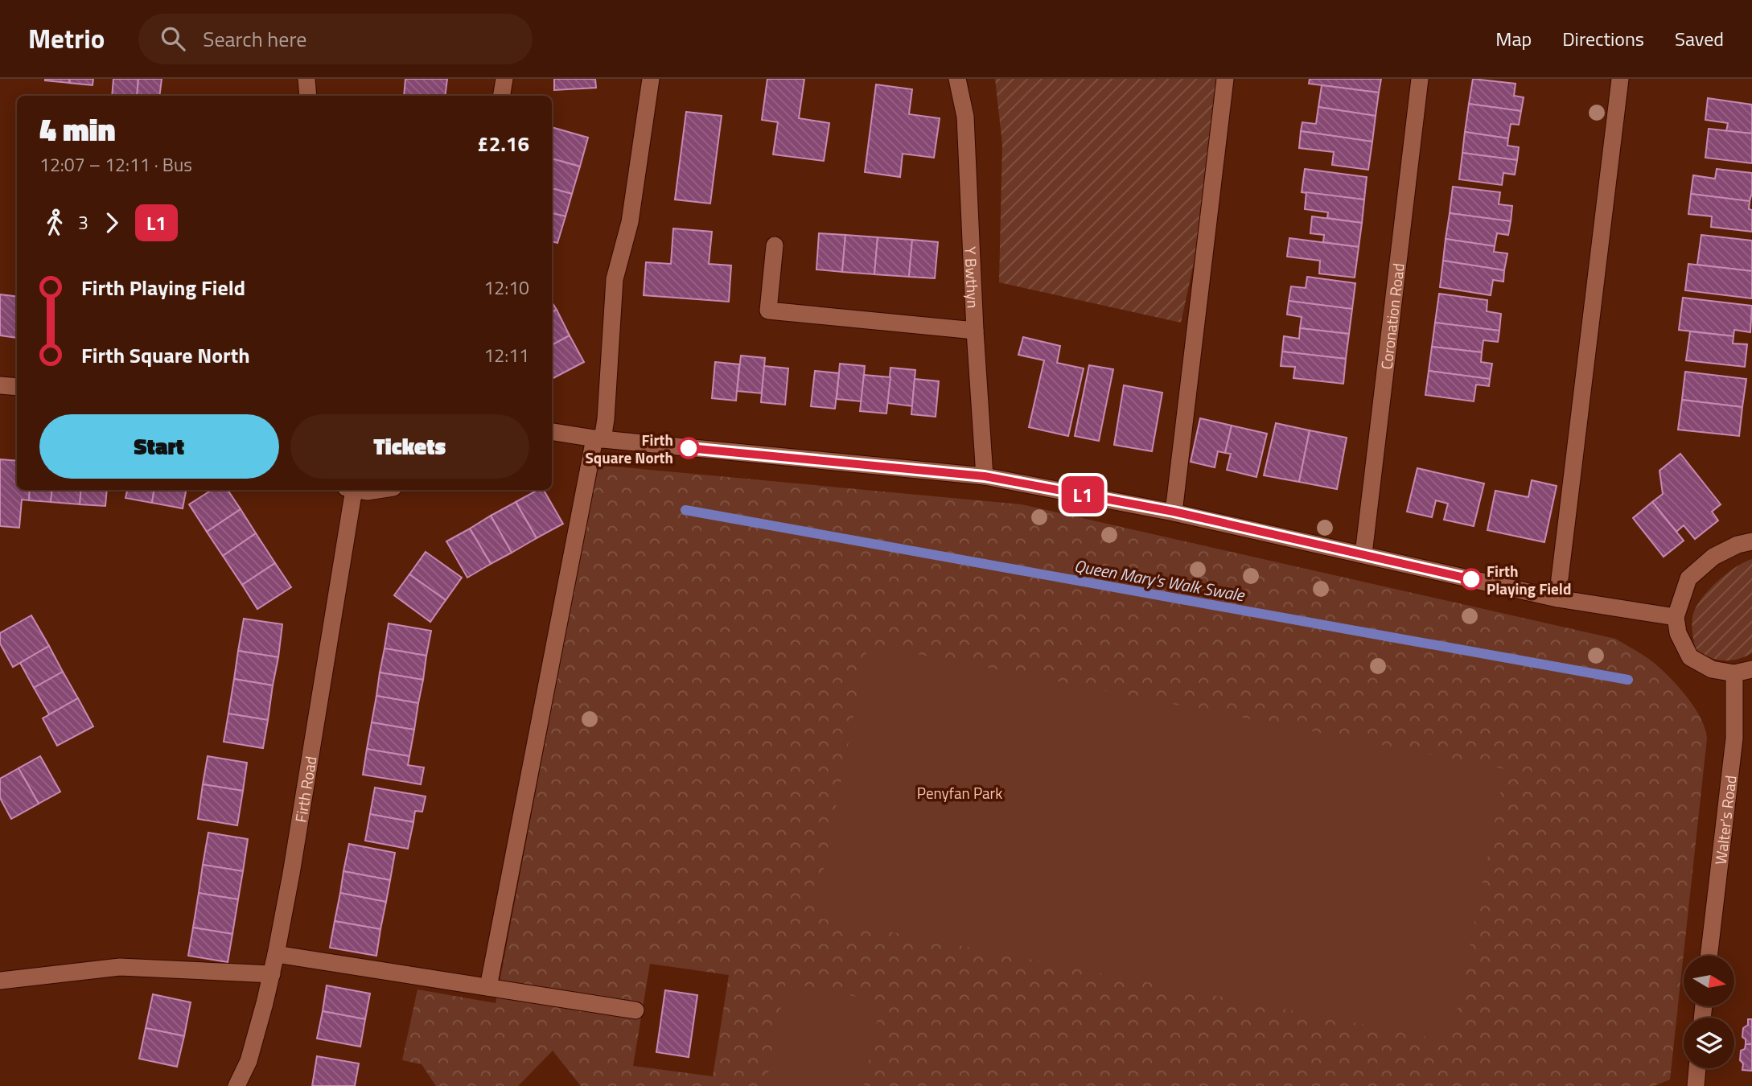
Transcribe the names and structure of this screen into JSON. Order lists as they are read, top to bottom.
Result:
{
  "streets": {
    "street": [
      "Y Bwthyn",
      "Coronation Road",
      "Firth Road",
      "Walter's Road"
    ]
  },
  "water": ["Queen Mary's Walk Swale"],
  "parks": ["Penyfan Park"],
  "places": ["Firth Square North", "Firth Playing Field"],
  "lines": ["bus line L1"],
  "north": "right",
  "page": {
    "header": "Metrio",
    "search": "Search here",
    "nav": ["Map", "Directions", "Saved"],
    "on_map": "L1",
    "heading": ["4 min", "12:07 – 12:11 · Bus", "£2.16"],
    "legs": ["3", "L1"],
    "list": [
      {
        "name": "Firth Playing Field",
        "value": "12:10"
      },
      {
        "name": "Firth Square North",
        "value": "12:11"
      }
    ],
    "buttons": ["Start", "Tickets"]
  }
}
